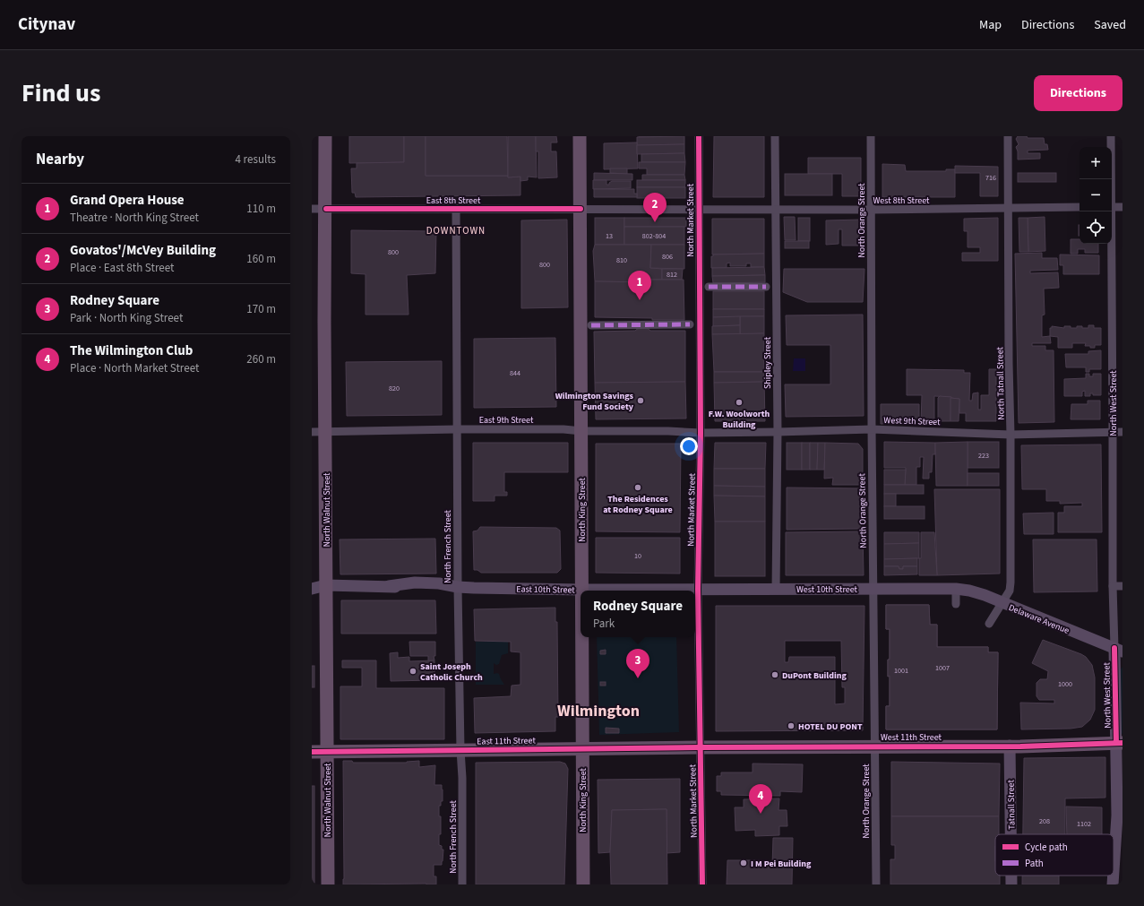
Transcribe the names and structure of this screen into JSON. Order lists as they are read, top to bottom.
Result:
{
  "streets": {
    "main road": [
      "North West Street",
      "North Walnut Street",
      "North King Street",
      "East 10th Street",
      "West 10th Street",
      "Delaware Avenue",
      "West 11th Street",
      "East 11th Street",
      "Tatnall Street"
    ],
    "street": [
      "East 8th Street",
      "West 8th Street",
      "North Market Street",
      "North Orange Street",
      "Shipley Street",
      "North Tatnall Street",
      "East 9th Street",
      "West 9th Street",
      "North French Street"
    ]
  },
  "crossings": [
    ["East 8th Street", "West 8th Street"],
    ["East 8th Street", "North Market Street"],
    ["East 8th Street", "North Walnut Street"],
    ["East 8th Street", "North King Street"],
    ["East 8th Street", "North French Street"],
    ["West 8th Street", "North Market Street"],
    ["West 8th Street", "North Orange Street"],
    ["West 8th Street", "Shipley Street"],
    ["West 8th Street", "North Tatnall Street"],
    ["North Market Street", "East 9th Street"],
    ["North Market Street", "West 9th Street"],
    ["North Market Street", "East 10th Street"],
    ["North Market Street", "West 10th Street"],
    ["North Market Street", "West 11th Street"],
    ["North Market Street", "East 11th Street"],
    ["North Orange Street", "West 9th Street"],
    ["North Orange Street", "West 10th Street"],
    ["North Orange Street", "West 11th Street"],
    ["Shipley Street", "West 9th Street"],
    ["Shipley Street", "West 10th Street"],
    ["North Tatnall Street", "West 9th Street"],
    ["North Tatnall Street", "Delaware Avenue"],
    ["North West Street", "West 9th Street"],
    ["North West Street", "Delaware Avenue"],
    ["North West Street", "West 11th Street"],
    ["East 9th Street", "West 9th Street"],
    ["East 9th Street", "North Walnut Street"],
    ["East 9th Street", "North King Street"],
    ["East 9th Street", "North French Street"],
    ["North Walnut Street", "East 10th Street"],
    ["North Walnut Street", "East 11th Street"],
    ["North King Street", "East 10th Street"],
    ["North King Street", "East 11th Street"],
    ["North French Street", "East 10th Street"],
    ["North French Street", "East 11th Street"],
    ["East 10th Street", "West 10th Street"],
    ["West 10th Street", "Delaware Avenue"],
    ["West 11th Street", "East 11th Street"],
    ["West 11th Street", "Tatnall Street"]
  ],
  "districts": ["DOWNTOWN", "Wilmington"],
  "places": [
    "Wilmington Savings Fund Society",
    "F.W. Woolworth Building",
    "The Residences at Rodney Square",
    "Saint Joseph Catholic Church",
    "DuPont Building",
    "HOTEL DU PONT",
    "I M Pei Building"
  ],
  "house_numbers": [
    "716",
    "13",
    "802-804",
    "800",
    "806",
    "810",
    "800",
    "812",
    "844",
    "820",
    "223",
    "10",
    "1007",
    "1001",
    "1000",
    "208",
    "1102"
  ],
  "legend": ["Cycle path", "Path"],
  "page": {
    "header": "Citynav",
    "nav": ["Map", "Directions", "Saved"],
    "title": "Find us",
    "buttons": "Directions",
    "heading": ["Nearby", "4 results"],
    "map_buttons": ["+", "−"],
    "list": [
      {
        "mark": "1",
        "name": "Grand Opera House",
        "note": "Theatre · North King Street",
        "value": "110 m"
      },
      {
        "mark": "2",
        "name": "Govatos'/McVey Building",
        "note": "Place · East 8th Street",
        "value": "160 m"
      },
      {
        "mark": "3",
        "name": "Rodney Square",
        "note": "Park · North King Street",
        "value": "170 m"
      },
      {
        "mark": "4",
        "name": "The Wilmington Club",
        "note": "Place · North Market Street",
        "value": "260 m"
      }
    ],
    "pins": [
      "2",
      "1",
      "3",
      "4"
    ],
    "popup": ["Rodney Square", "Park"]
  }
}
